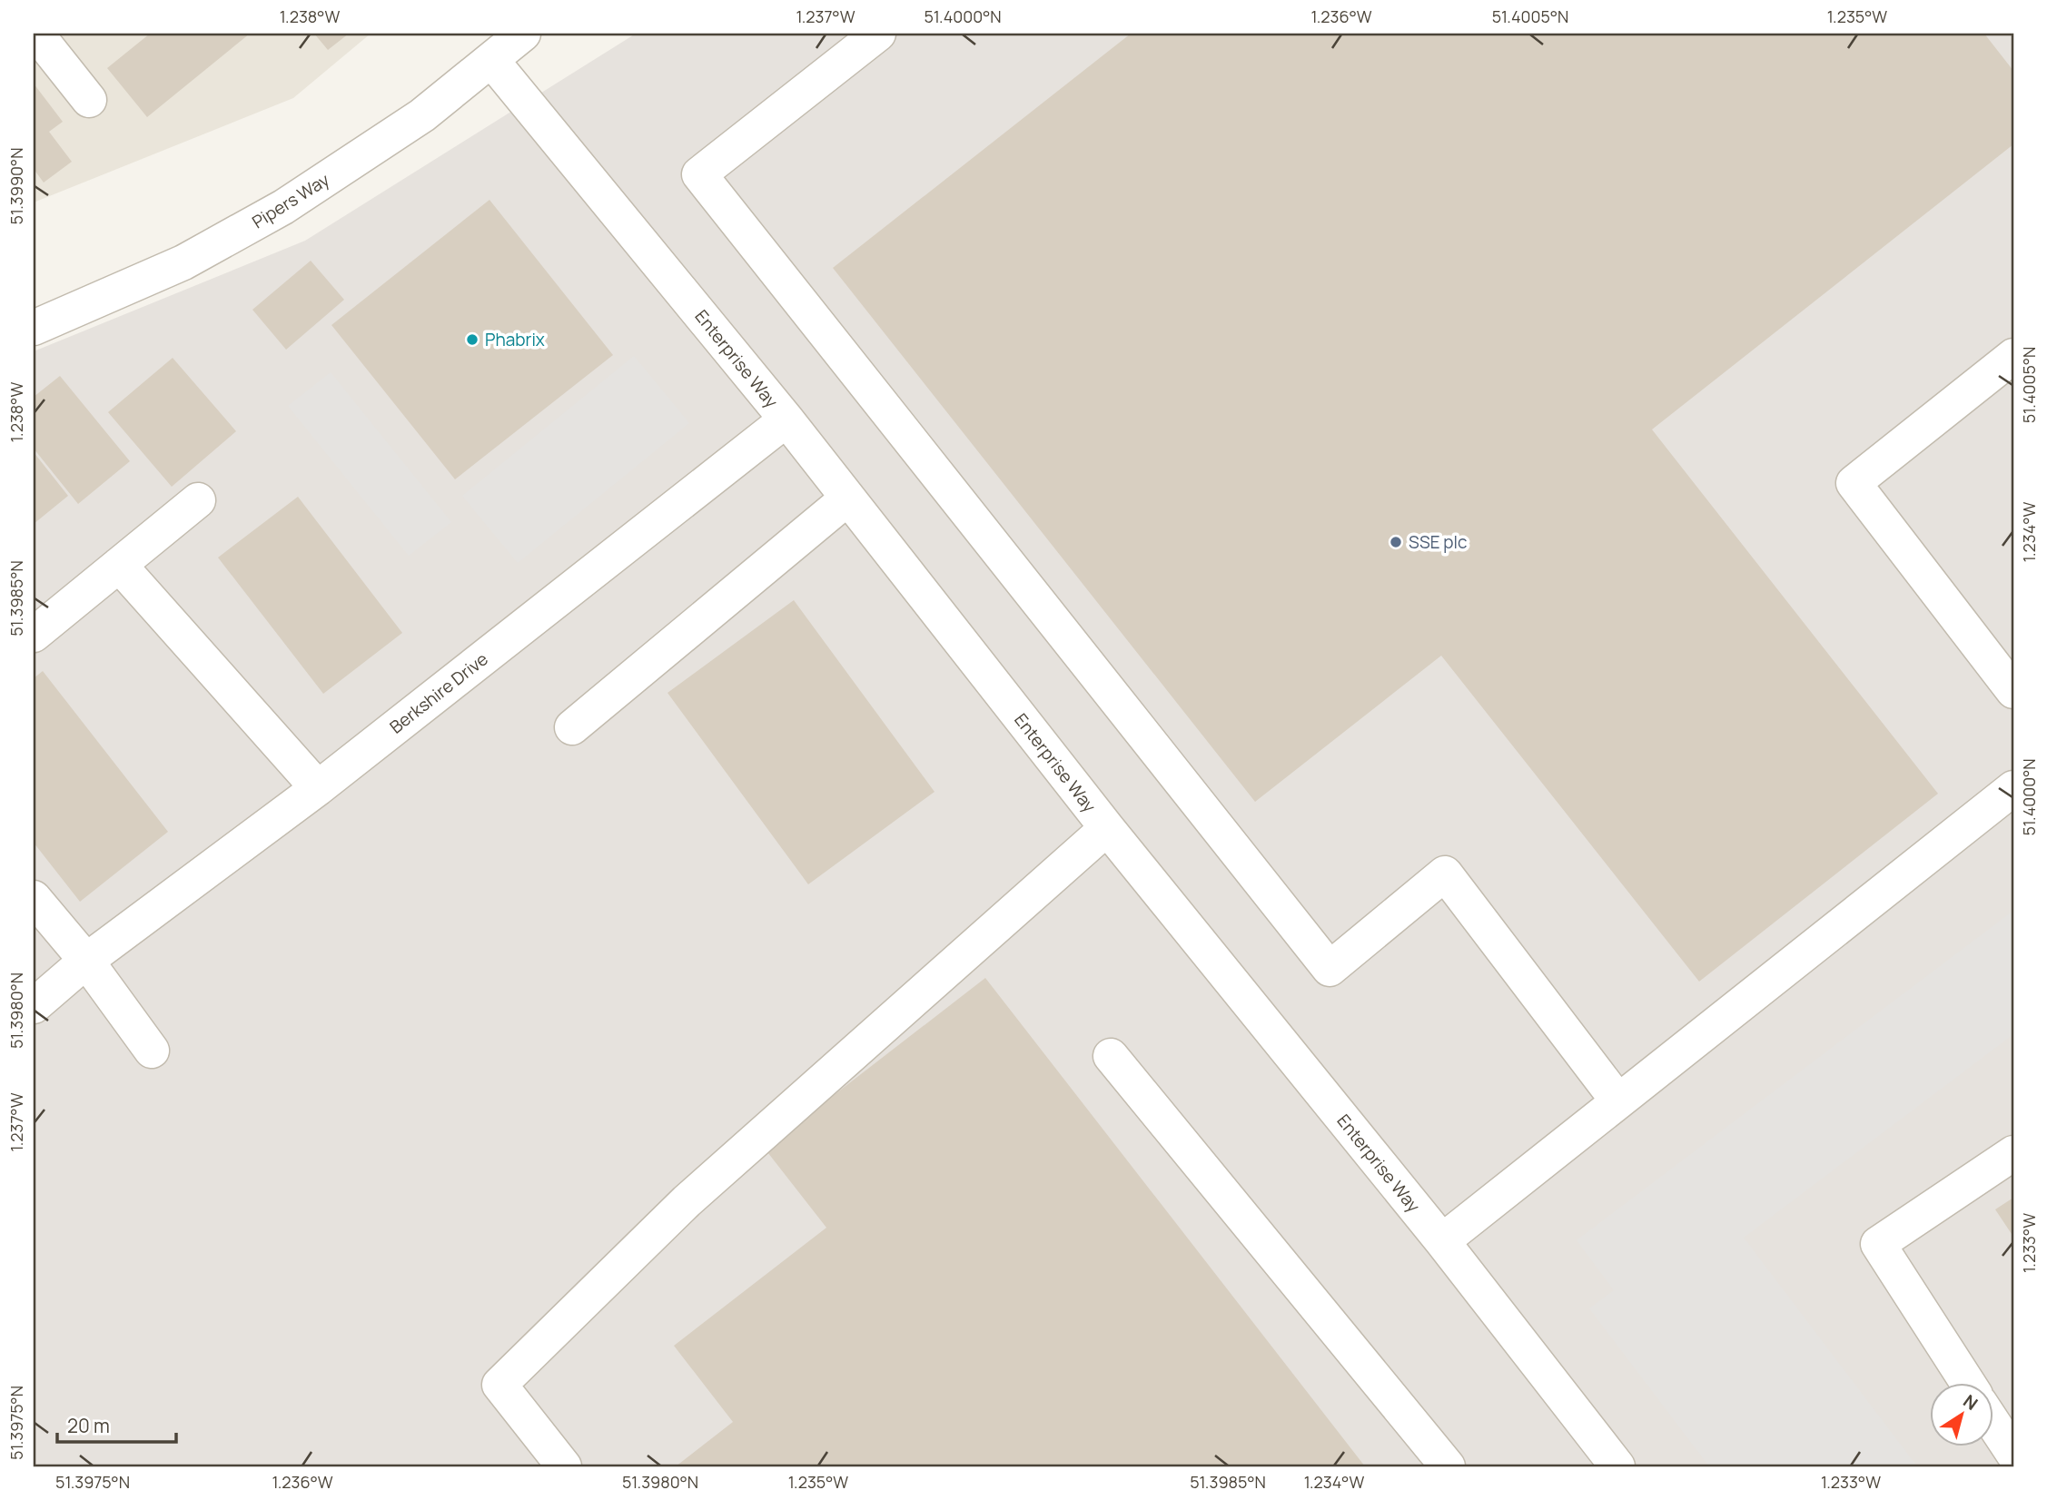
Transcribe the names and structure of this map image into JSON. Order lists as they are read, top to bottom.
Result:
{
  "streets": {
    "street": ["Pipers Way", "Enterprise Way", "Berkshire Drive"]
  },
  "crossings": [
    ["Pipers Way", "Enterprise Way"],
    ["Enterprise Way", "Berkshire Drive"]
  ],
  "places": ["Phabrix", "SSE plc"],
  "scale_bar": "20 m",
  "north": "top right",
  "coordinates": [
    "1.238°W",
    "1.237°W",
    "51.4000°N",
    "1.236°W",
    "51.4005°N",
    "1.235°W",
    "51.3990°N",
    "1.234°W",
    "51.3985°N",
    "51.3980°N",
    "1.233°W",
    "51.3975°N"
  ]
}
